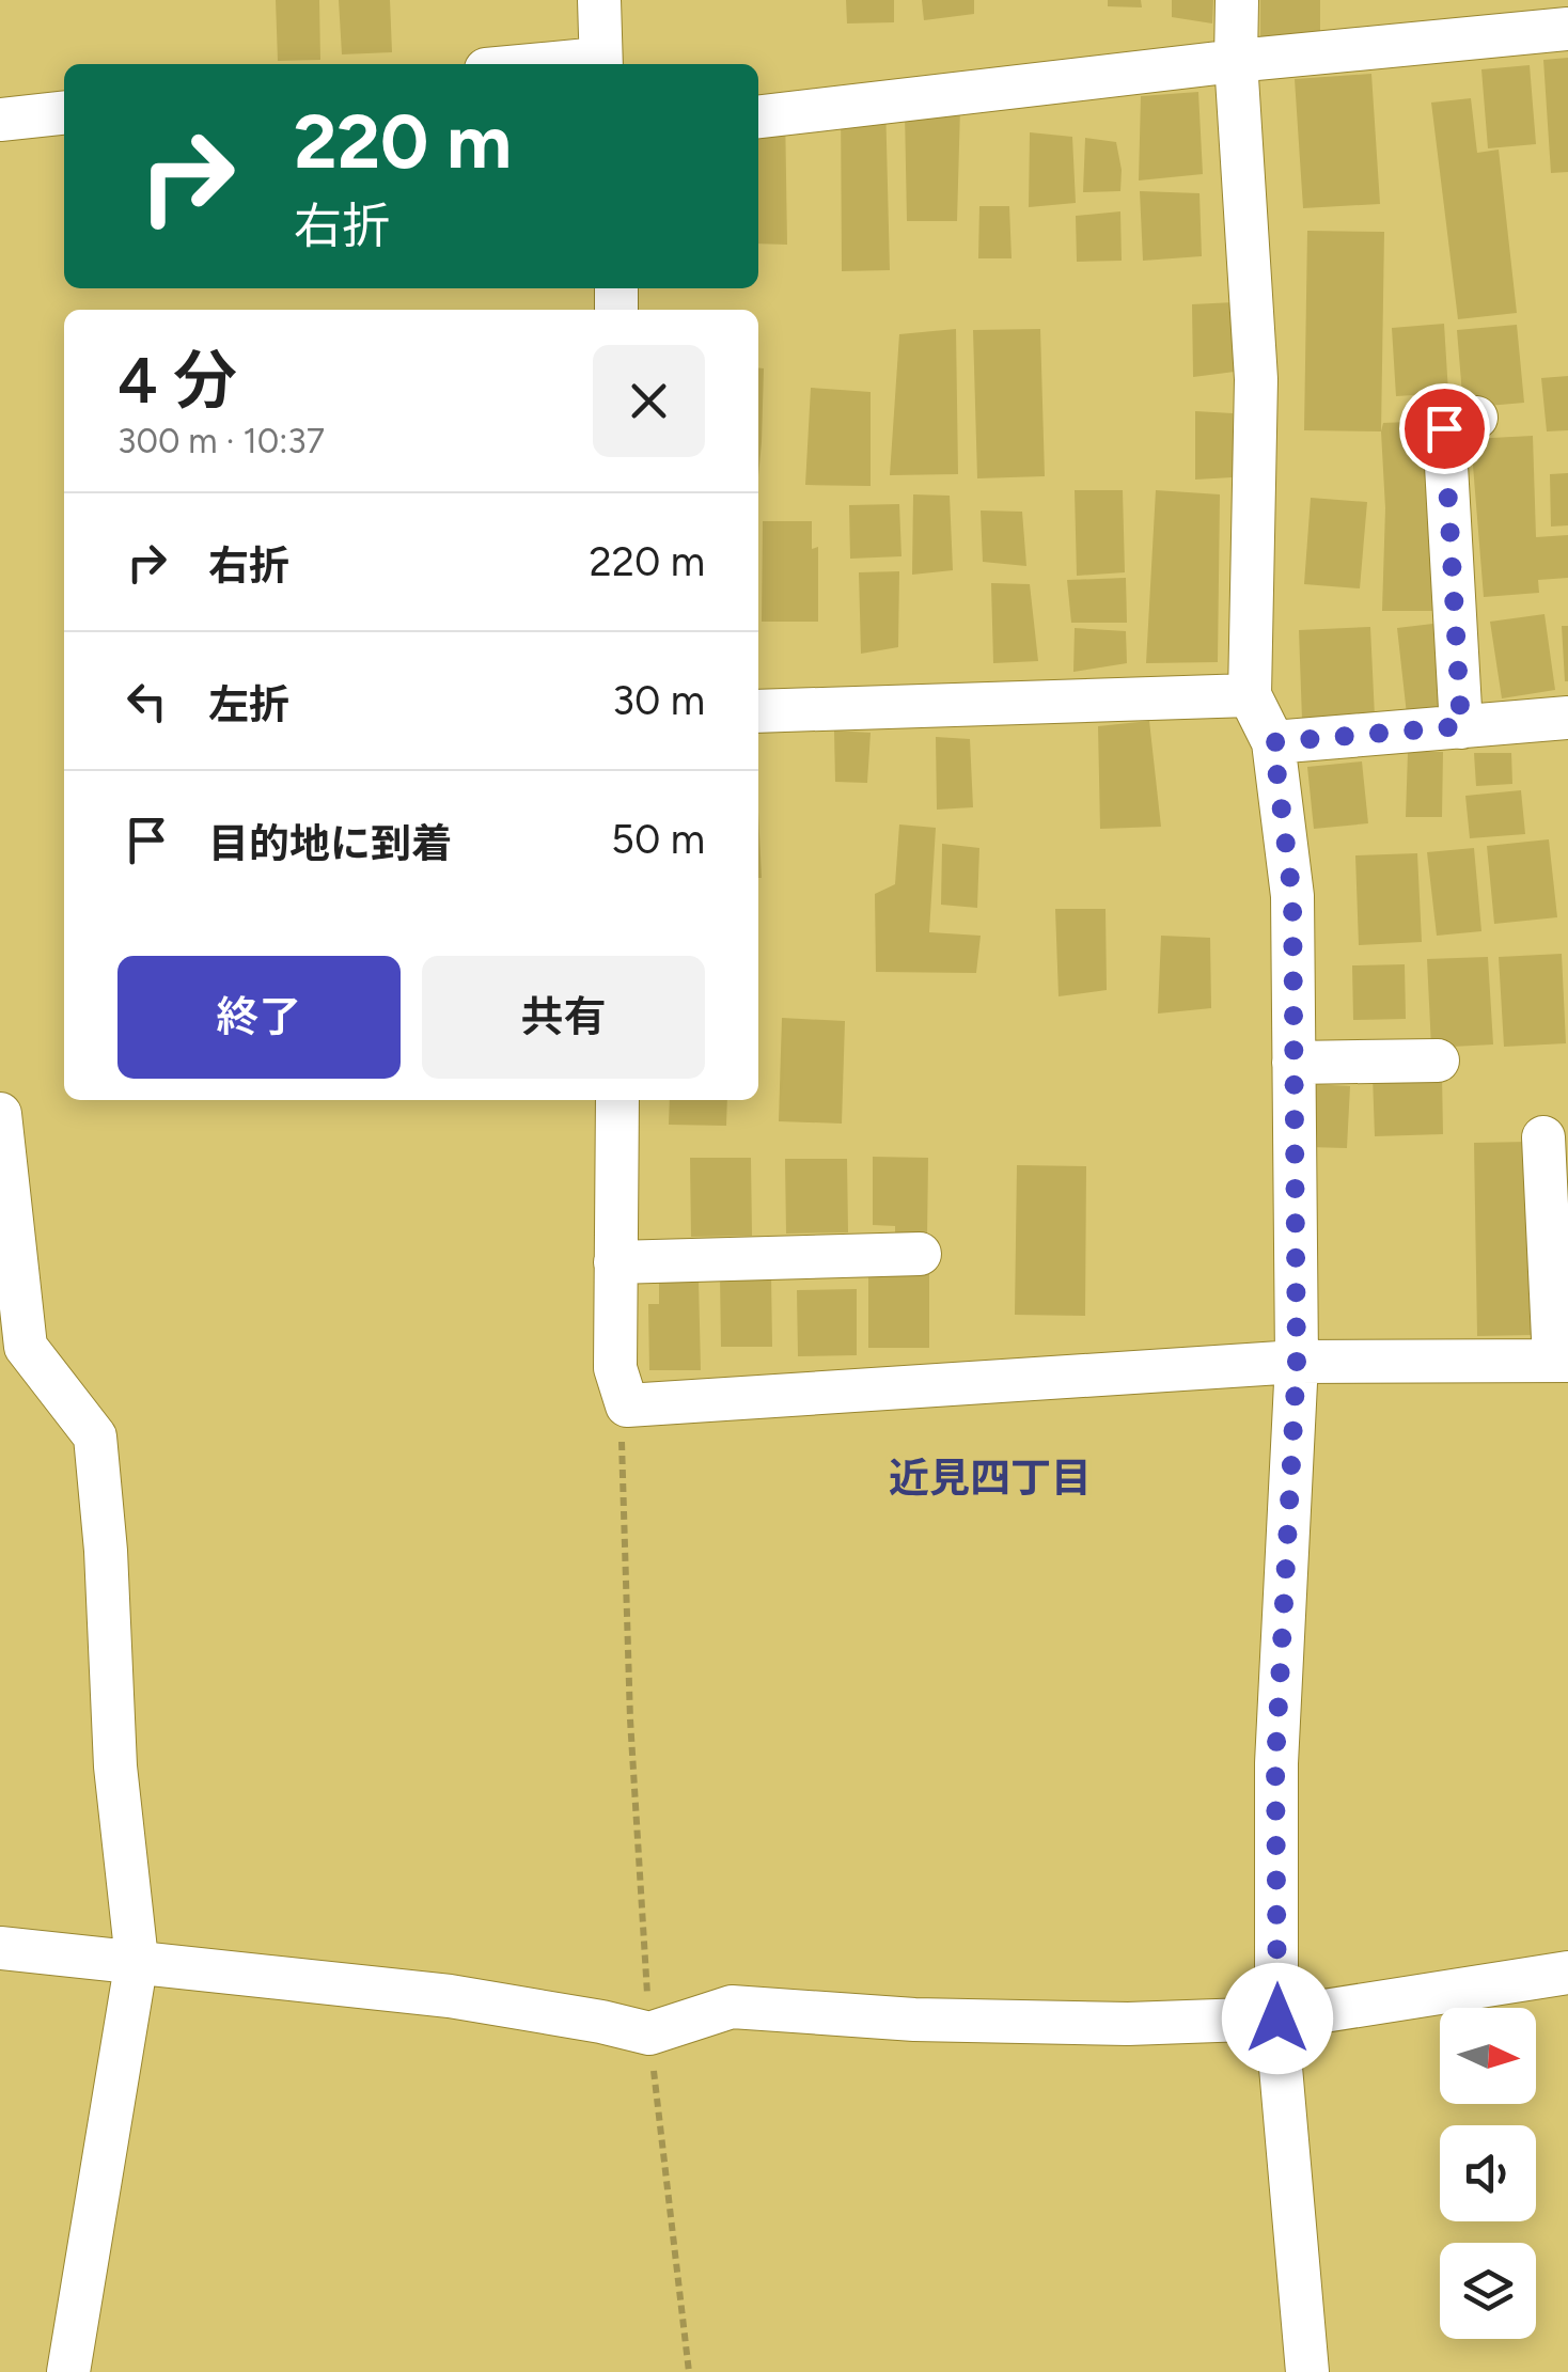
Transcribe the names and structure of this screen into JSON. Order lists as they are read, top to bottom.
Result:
{
  "districts": ["近見四丁目"],
  "north": "right",
  "page": {
    "turn": ["220 m", "右折"],
    "heading": ["4 分", "300 m · 10:37"],
    "list": [
      {
        "name": "右折",
        "value": "220 m"
      },
      {
        "name": "左折",
        "value": "30 m"
      },
      {
        "name": "目的地に到着",
        "value": "50 m"
      }
    ],
    "buttons": ["終了", "共有"]
  }
}
